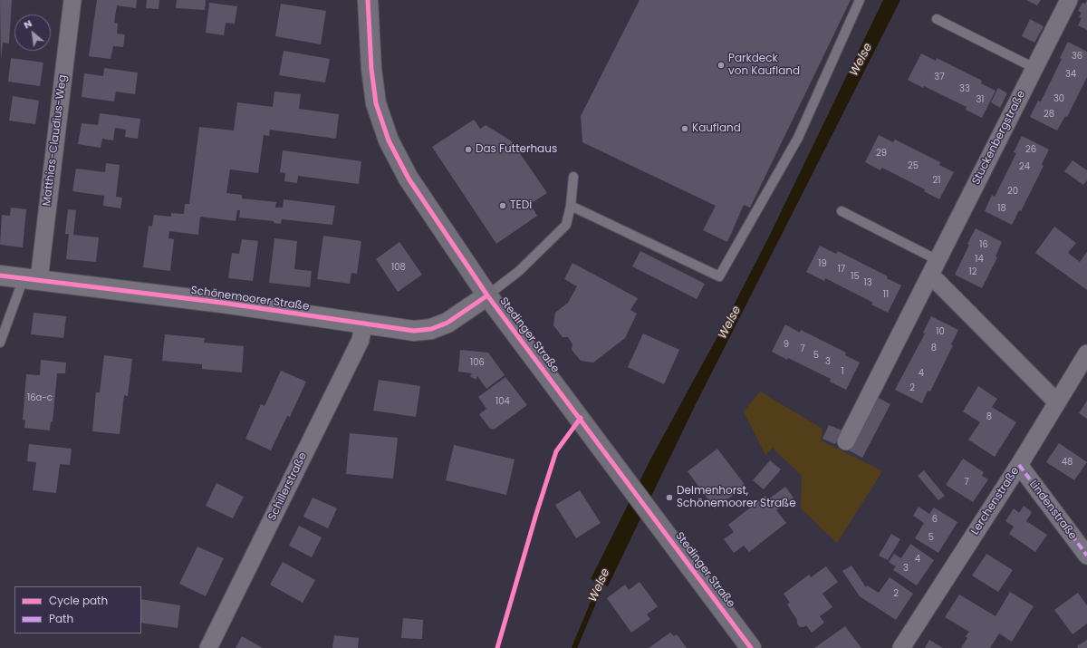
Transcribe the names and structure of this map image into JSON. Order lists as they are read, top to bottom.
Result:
{
  "streets": {
    "main road": ["Stedinger Straße"],
    "street": [
      "Stuckenbergstraße",
      "Matthias-Claudius-Weg",
      "Schönemoorer Straße",
      "Schillerstraße",
      "Lerchenstraße",
      "Lindenstraße"
    ]
  },
  "crossings": [
    ["Matthias-Claudius-Weg", "Schönemoorer Straße"],
    ["Schönemoorer Straße", "Stedinger Straße"],
    ["Schönemoorer Straße", "Schillerstraße"],
    ["Lerchenstraße", "Lindenstraße"]
  ],
  "water": ["Welse"],
  "places": [
    "Parkdeck von Kaufland",
    "Kaufland",
    "Das Futterhaus",
    "TEDi",
    "Delmenhorst, Schönemoorer Straße"
  ],
  "house_numbers": [
    "36",
    "34",
    "37",
    "33",
    "30",
    "31",
    "28",
    "26",
    "29",
    "25",
    "24",
    "21",
    "20",
    "18",
    "16",
    "14",
    "19",
    "108",
    "17",
    "12",
    "15",
    "13",
    "11",
    "10",
    "9",
    "8",
    "7",
    "5",
    "3",
    "106",
    "1",
    "4",
    "2",
    "16a-c",
    "104",
    "8",
    "48",
    "7",
    "6",
    "5",
    "4",
    "3",
    "2"
  ],
  "legend": ["Cycle path", "Path"],
  "north": "top left"
}
